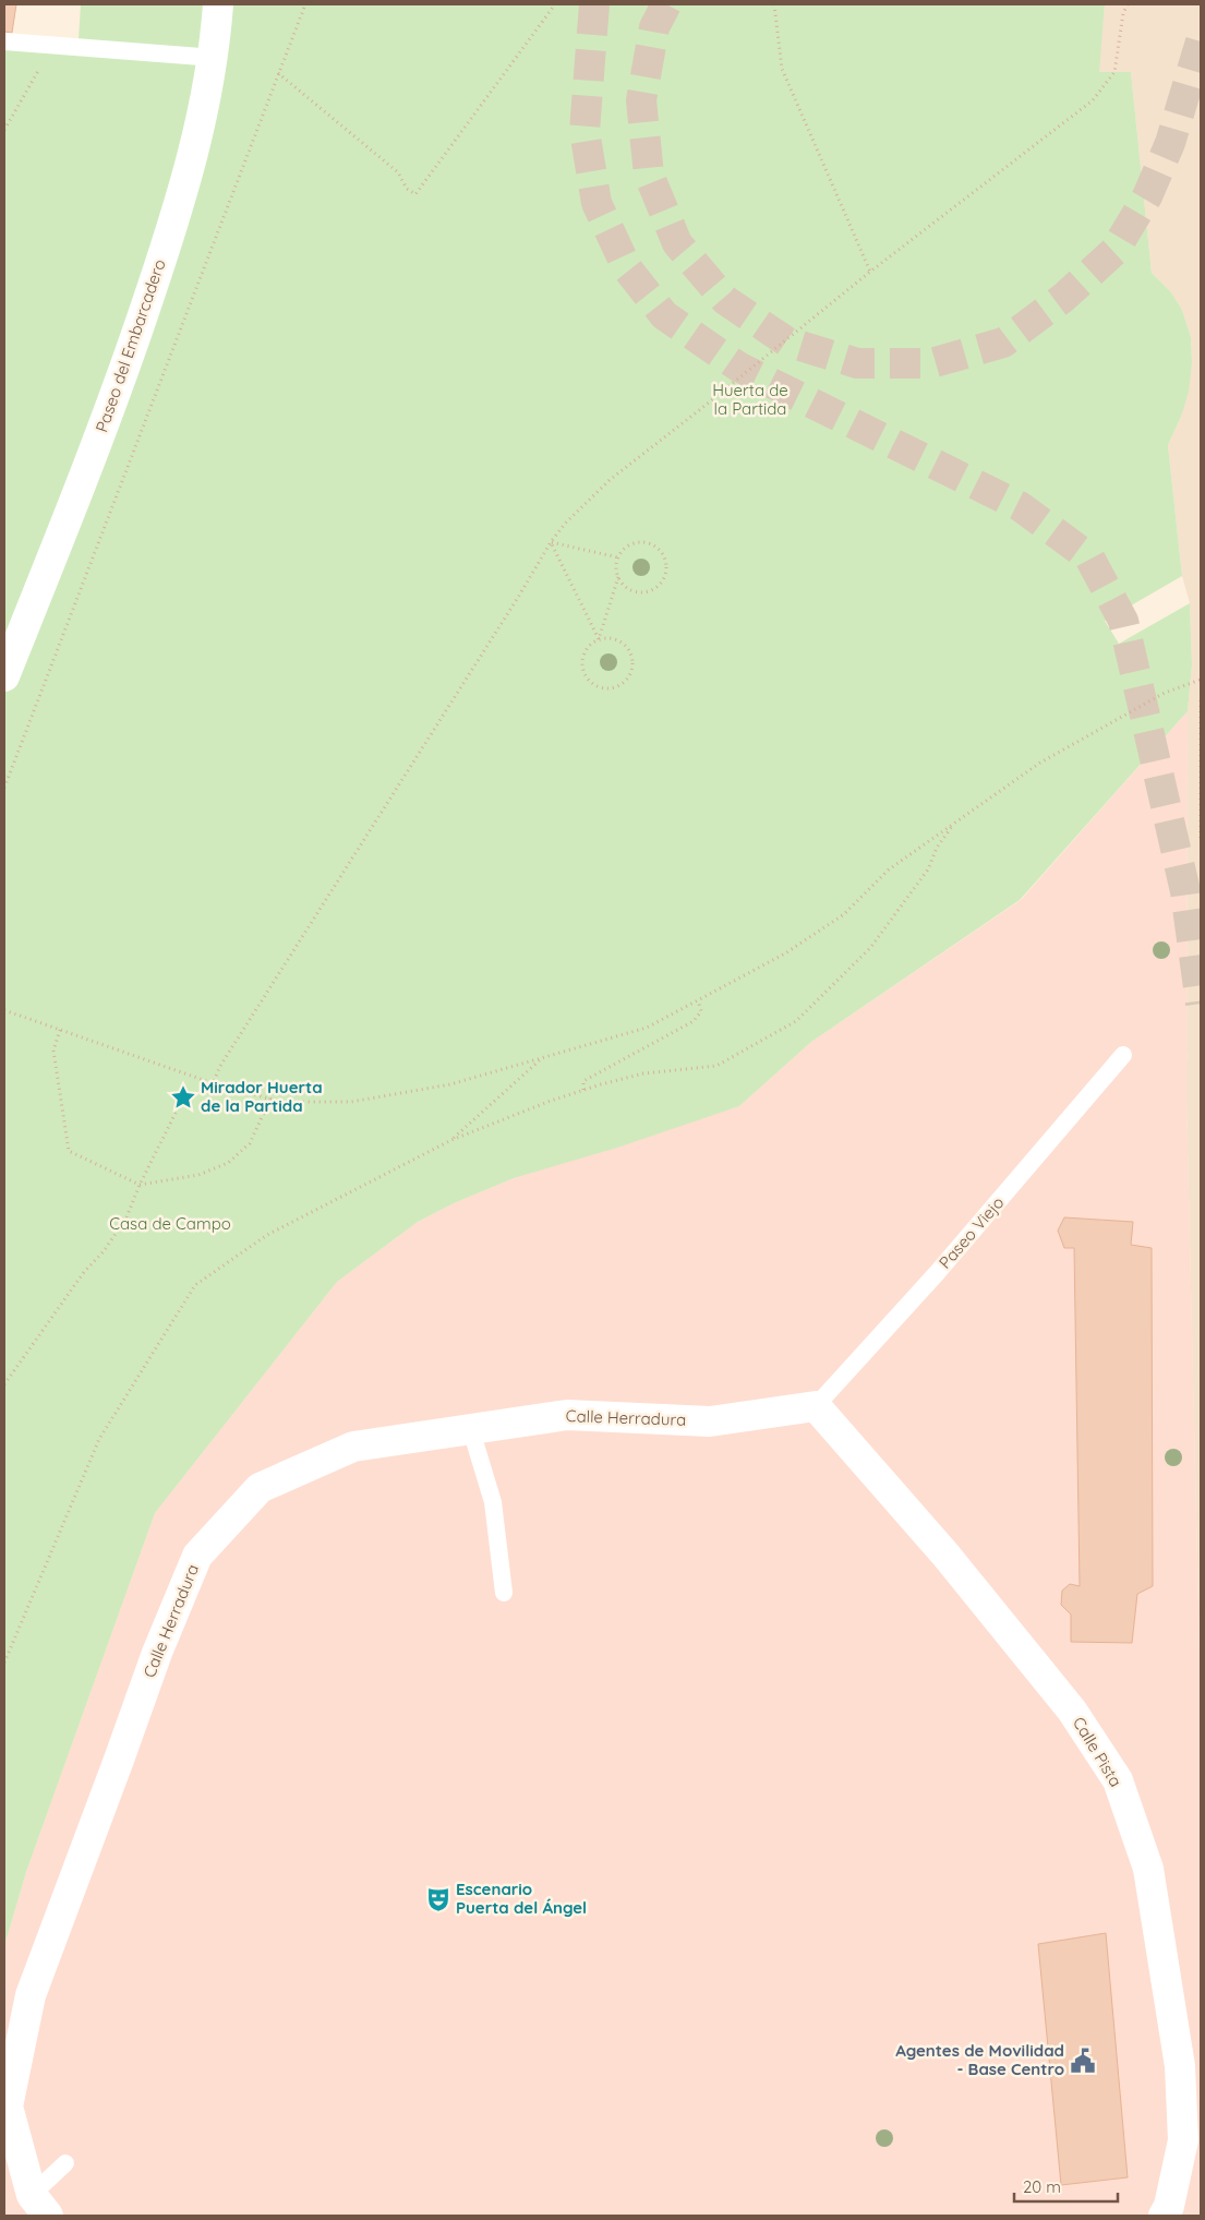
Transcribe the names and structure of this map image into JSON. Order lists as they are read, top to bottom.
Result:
{
  "streets": {
    "street": ["Paseo del Embarcadero", "Calle Herradura", "Calle Pista"],
    "lane": ["Paseo Viejo"]
  },
  "crossings": [
    ["Paseo Viejo", "Calle Herradura"],
    ["Paseo Viejo", "Calle Pista"],
    ["Calle Herradura", "Calle Pista"]
  ],
  "parks": ["Huerta de la Partida", "Casa de Campo"],
  "places": {
    "place": ["Mirador Huerta de la Partida"],
    "theatre": ["Escenario Puerta del Ángel"],
    "public building": ["Agentes de Movilidad - Base Centro"]
  },
  "scale_bar": "20 m"
}
